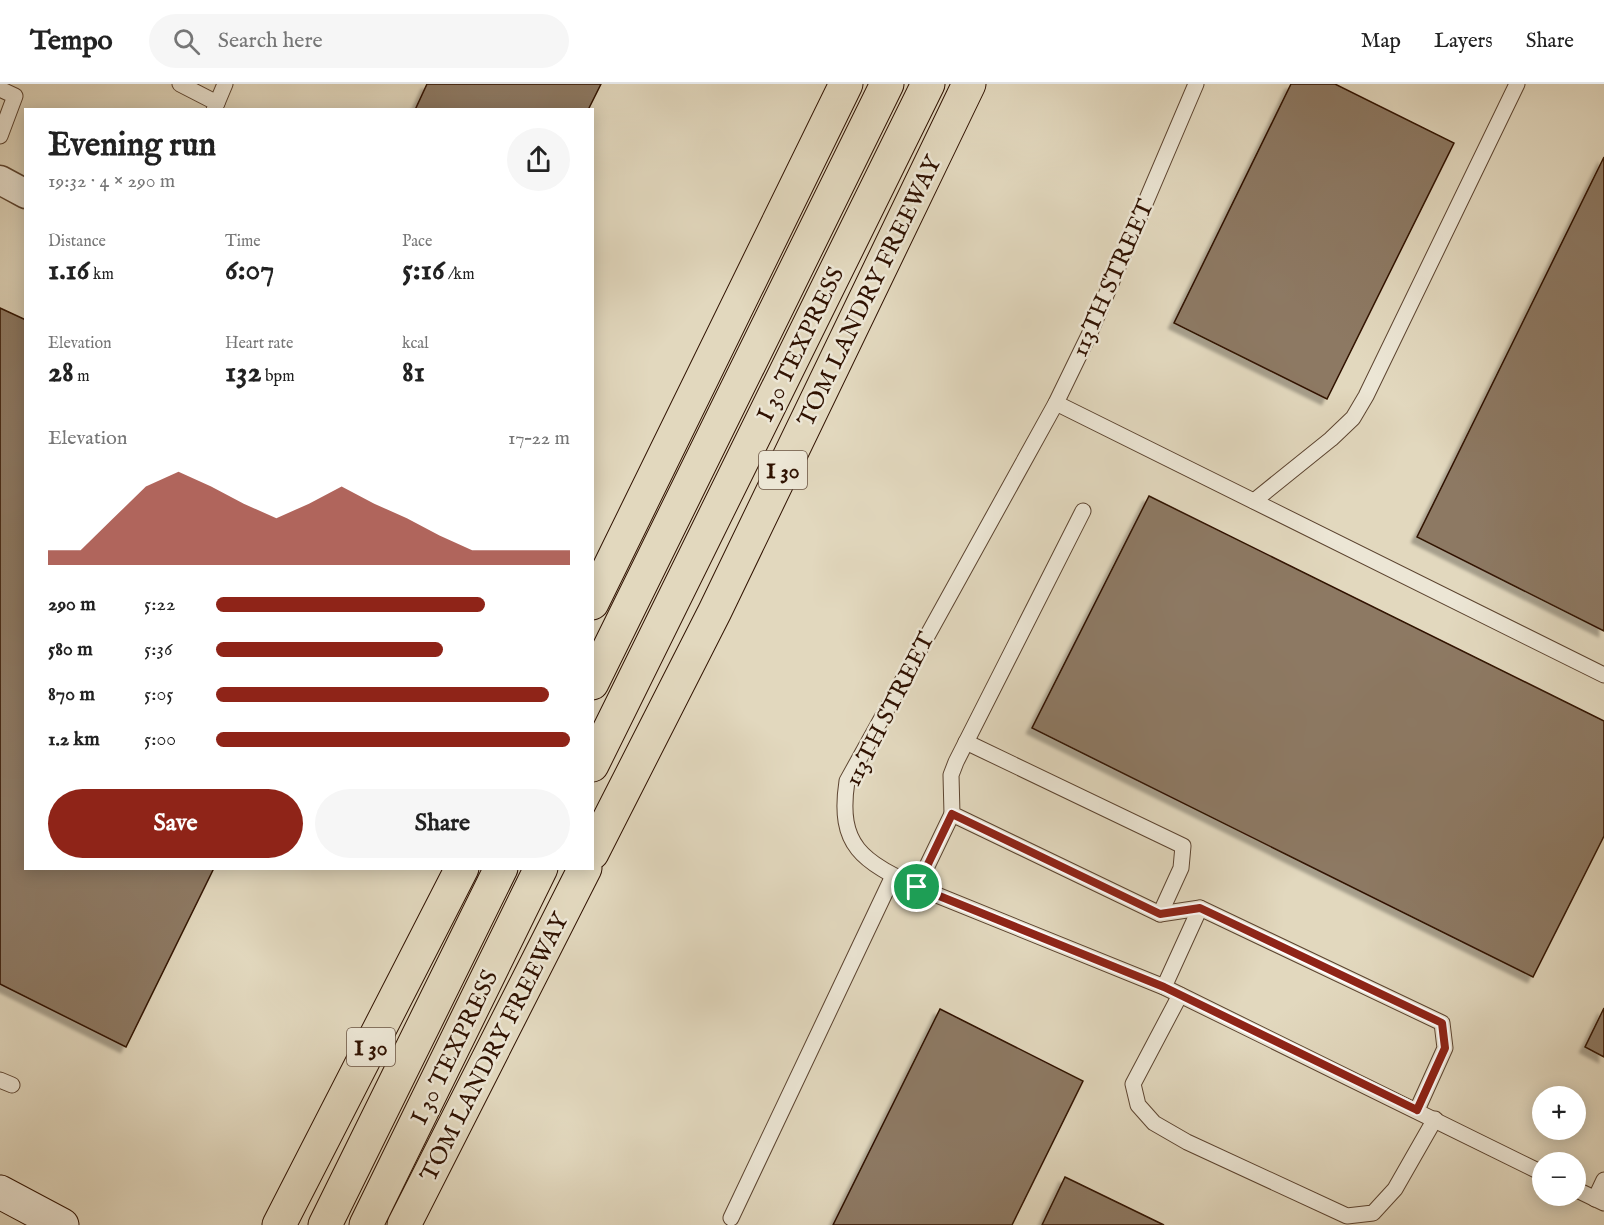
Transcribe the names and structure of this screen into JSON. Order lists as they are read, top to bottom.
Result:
{
  "streets": {
    "highway": ["TOM LANDRY FREEWAY", "I 30 TEXPRESS", "I 30"],
    "lane": ["113TH STREET"]
  },
  "page": {
    "header": "Tempo",
    "search": "Search here",
    "nav": ["Map", "Layers", "Share"],
    "heading": ["Evening run", "19:32 · 4 × 290 m"],
    "stats": [
      ["Distance", "1.16 km"],
      ["Time", "6:07"],
      ["Pace", "5:16 /km"],
      ["Elevation", "28 m"],
      ["Heart rate", "132 bpm"],
      ["kcal", "81"]
    ],
    "chart": ["Elevation", "17–22 m"],
    "list": [
      {
        "name": "290 m",
        "note": "5:22"
      },
      {
        "name": "580 m",
        "note": "5:36"
      },
      {
        "name": "870 m",
        "note": "5:05"
      },
      {
        "name": "1.2 km",
        "note": "5:00"
      }
    ],
    "buttons": ["Save", "Share"],
    "map_buttons": ["+", "−"]
  }
}
